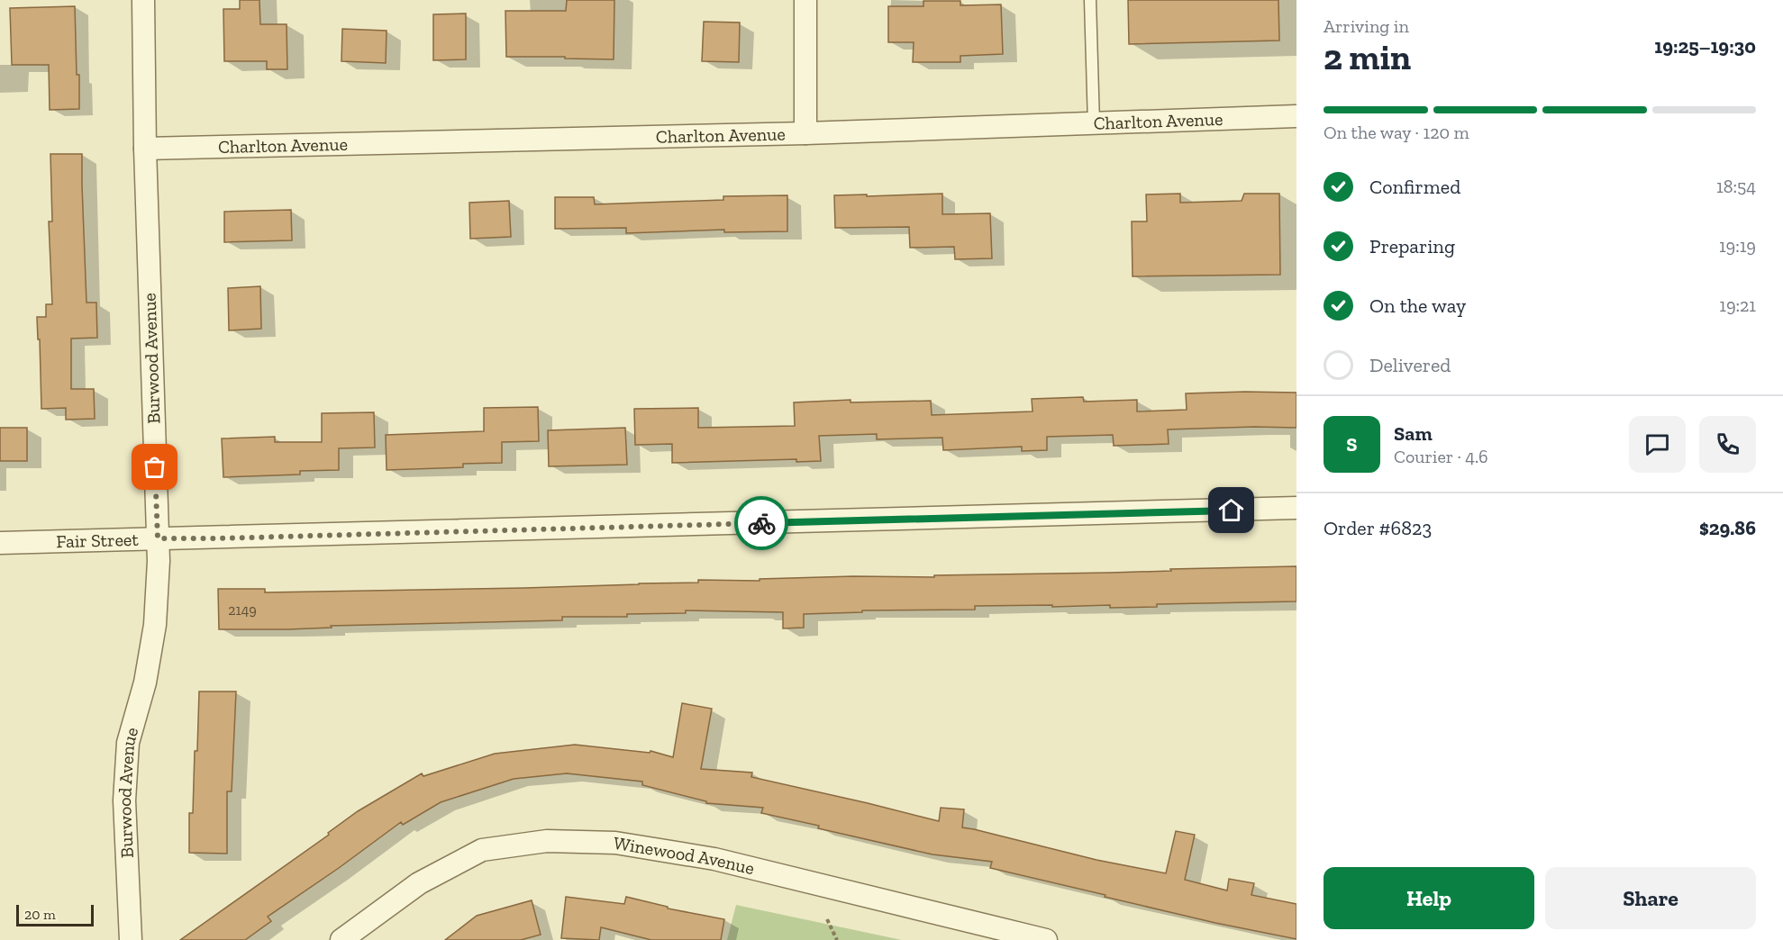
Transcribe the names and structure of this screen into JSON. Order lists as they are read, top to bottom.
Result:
{
  "streets": {
    "street": [
      "Charlton Avenue",
      "Burwood Avenue",
      "Fair Street",
      "Winewood Avenue"
    ]
  },
  "crossings": [
    ["Charlton Avenue", "Burwood Avenue"],
    ["Burwood Avenue", "Fair Street"]
  ],
  "house_numbers": ["2149"],
  "scale_bar": "20 m",
  "page": {
    "heading": ["2 min", "Arriving in", "19:25–19:30"],
    "panel": [
      "Sam",
      "Courier · 4.6",
      "Order #6823",
      "$29.86"
    ],
    "bar": "On the way · 120 m",
    "list": [
      ["Confirmed", "18:54"],
      ["Preparing", "19:19"],
      ["On the way", "19:21"],
      "Delivered"
    ],
    "round": "S",
    "buttons": ["Help", "Share"],
    "scale": "20 m"
  }
}
